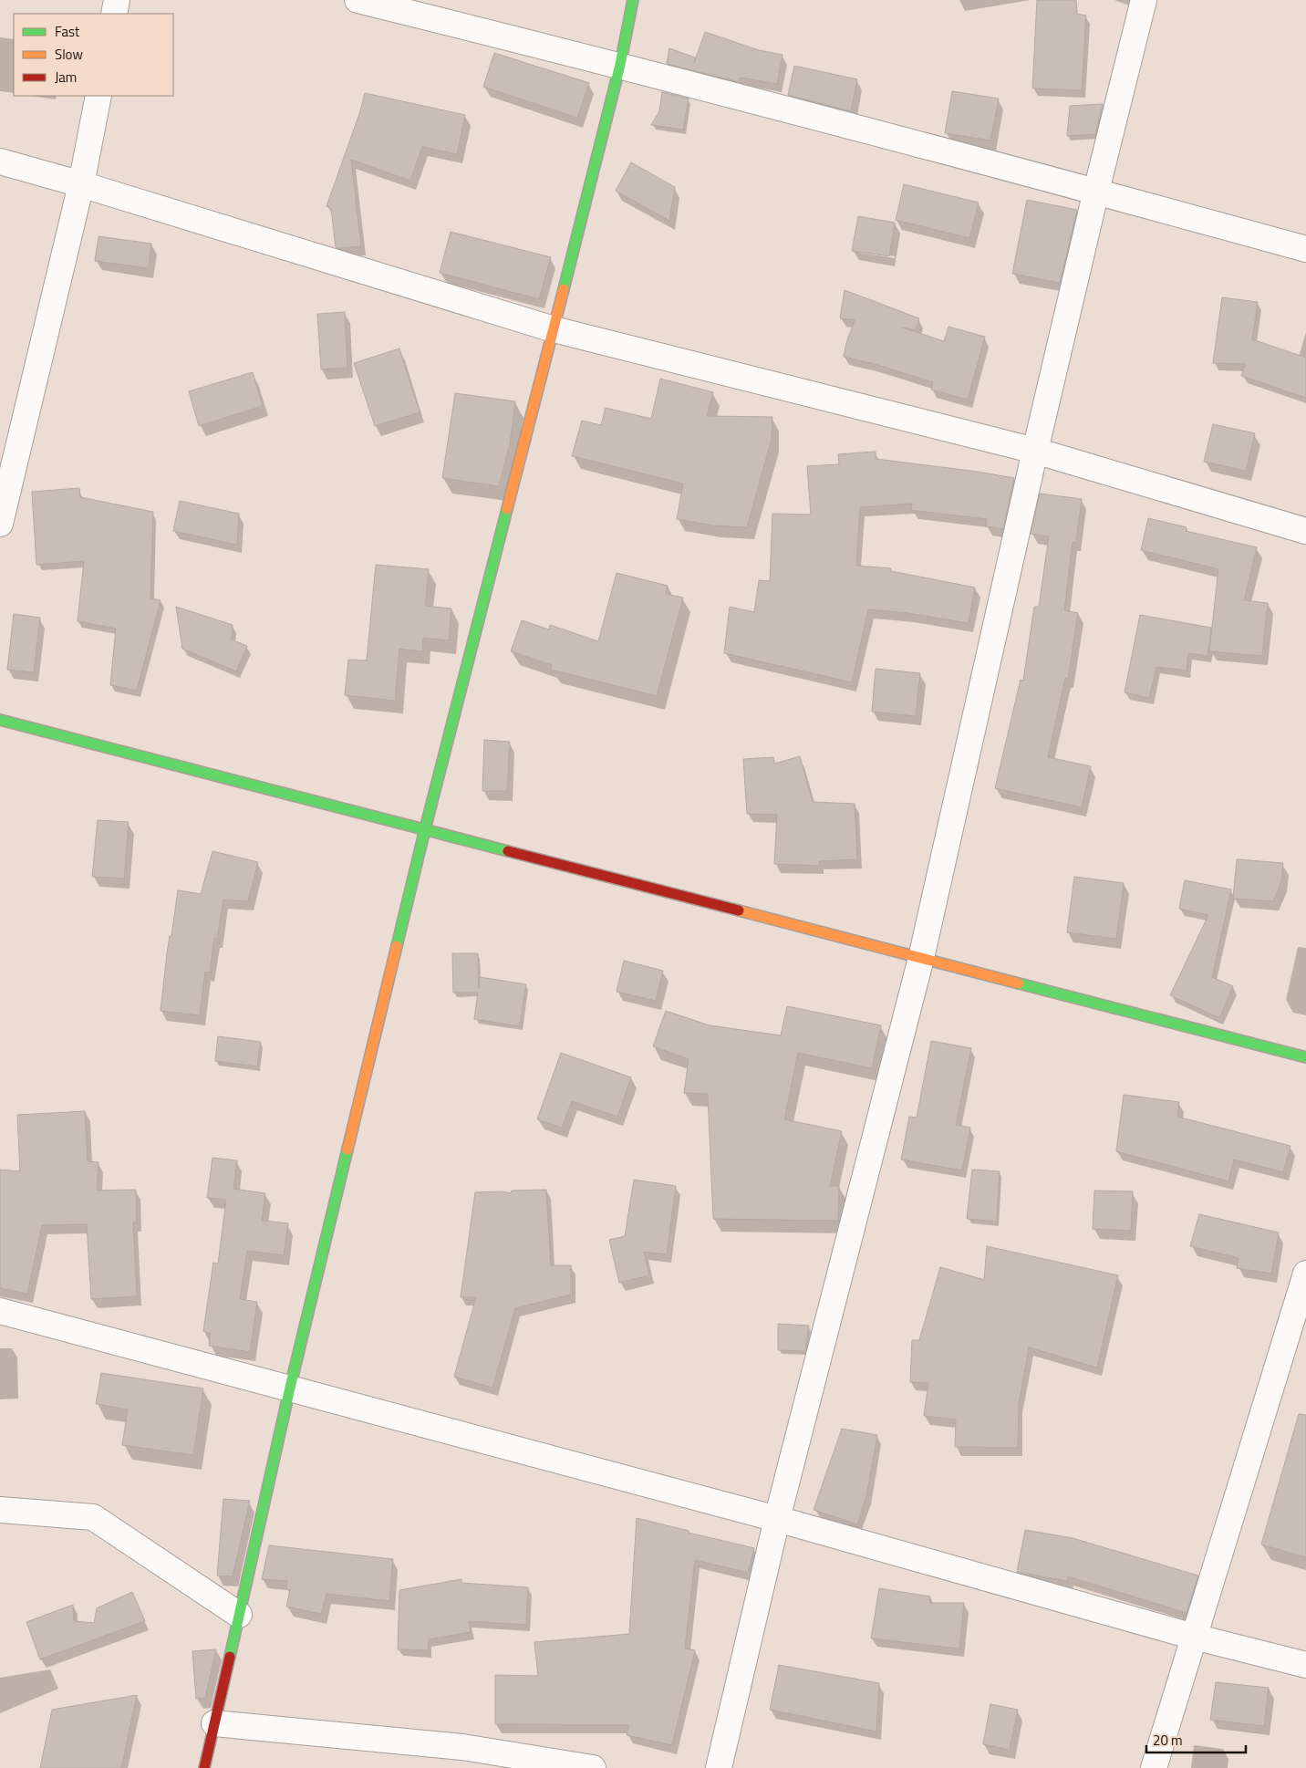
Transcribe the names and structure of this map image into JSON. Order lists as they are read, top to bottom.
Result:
{
  "legend": ["Fast", "Slow", "Jam"],
  "scale_bar": "20 m"
}
